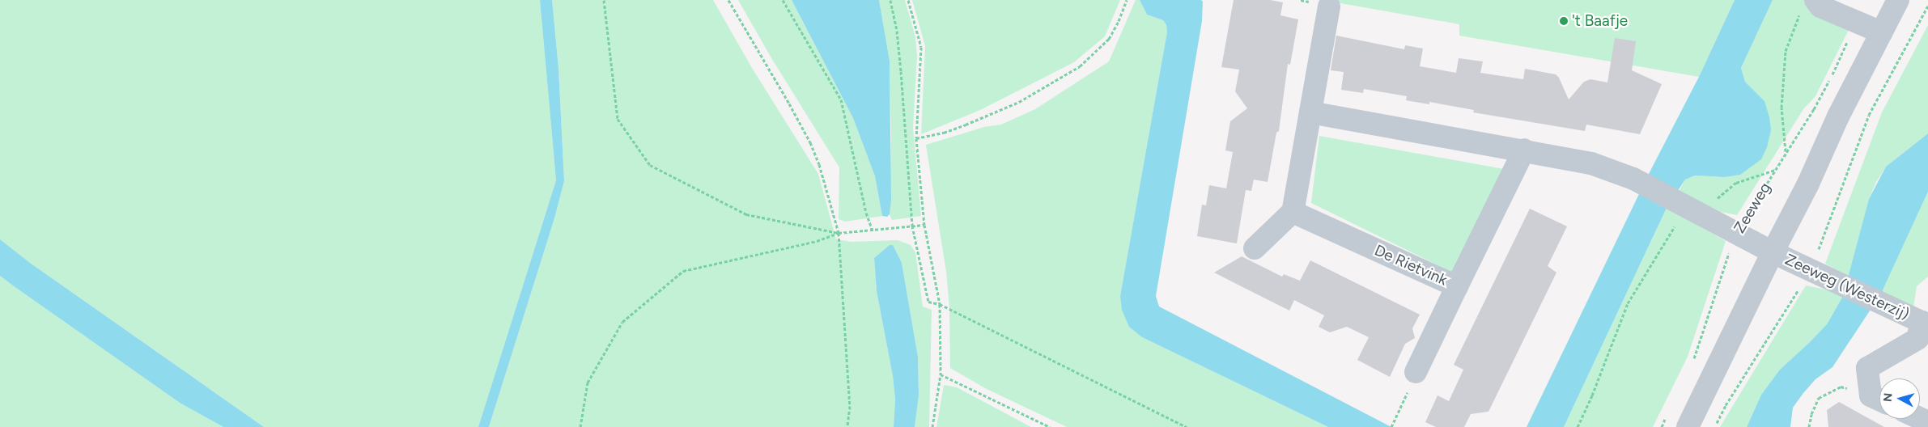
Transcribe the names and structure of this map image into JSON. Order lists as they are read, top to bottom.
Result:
{
  "streets": {
    "street": ["De Rietvink", "Zeeweg (Westerzij)"],
    "path": ["Zeeweg"]
  },
  "places": ["'t Baafje"],
  "north": "left"
}
